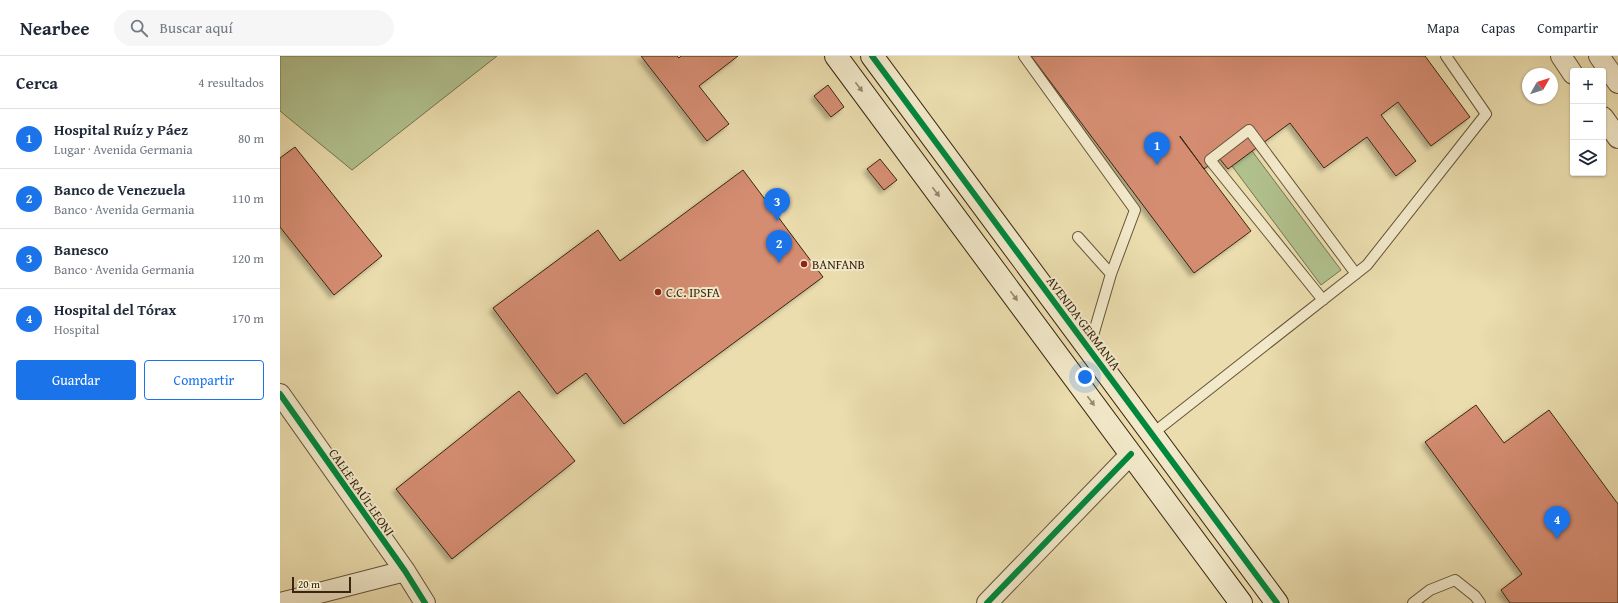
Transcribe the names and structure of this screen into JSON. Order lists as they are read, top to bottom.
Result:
{
  "streets": {
    "street": ["AVENIDA GERMANIA", "CALLE RAÚL LEONI"]
  },
  "places": ["BANFANB", "C.C. IPSFA"],
  "scale_bar": "20 m",
  "north": "top right",
  "page": {
    "header": "Nearbee",
    "search": "Buscar aquí",
    "nav": ["Mapa", "Capas", "Compartir"],
    "heading": ["Cerca", "4 resultados"],
    "map_buttons": ["+", "−"],
    "list": [
      {
        "mark": "1",
        "name": "Hospital Ruíz y Páez",
        "note": "Lugar · Avenida Germania",
        "value": "80 m"
      },
      {
        "mark": "2",
        "name": "Banco de Venezuela",
        "note": "Banco · Avenida Germania",
        "value": "110 m"
      },
      {
        "mark": "3",
        "name": "Banesco",
        "note": "Banco · Avenida Germania",
        "value": "120 m"
      },
      {
        "mark": "4",
        "name": "Hospital del Tórax",
        "note": "Hospital",
        "value": "170 m"
      }
    ],
    "pins": [
      "1",
      "3",
      "2",
      "4"
    ],
    "buttons": ["Guardar", "Compartir"],
    "scale": "20 m"
  }
}
